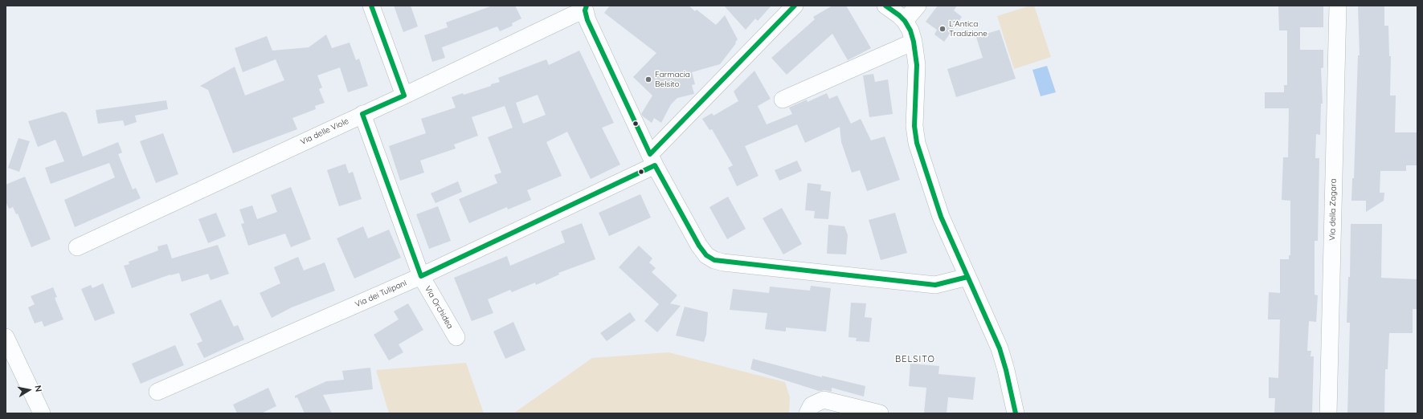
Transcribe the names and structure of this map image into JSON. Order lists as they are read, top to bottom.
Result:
{
  "streets": {
    "street": [
      "Via delle Viole",
      "Via della Zagara",
      "Via dei Tulipani",
      "Via Orchidea"
    ]
  },
  "crossings": [
    ["Via delle Viole", "Via Orchidea"],
    ["Via dei Tulipani", "Via Orchidea"]
  ],
  "districts": ["BELSITO"],
  "places": ["L'Antica Tradizione", "Farmacia Belsito"],
  "north": "right"
}
